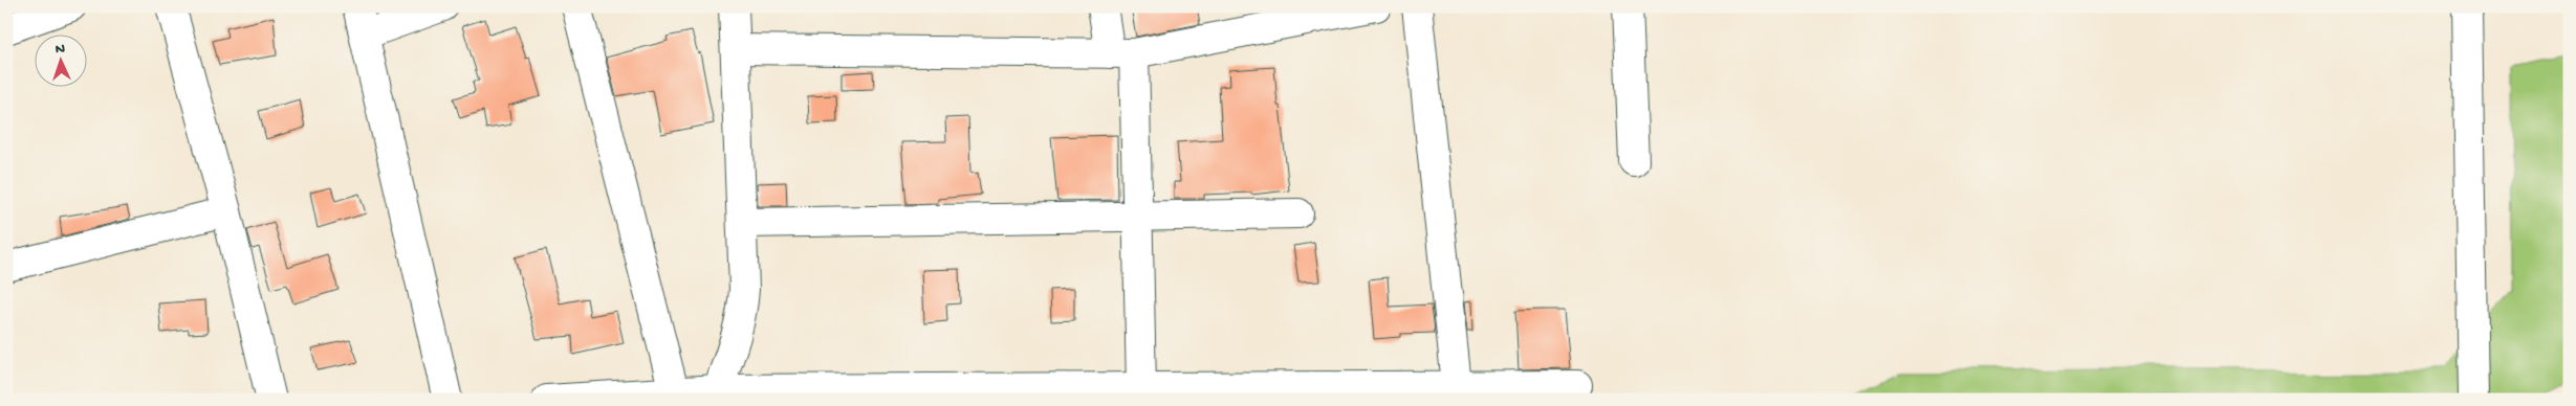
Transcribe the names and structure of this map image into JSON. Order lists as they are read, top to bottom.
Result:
{
  "north": "top"
}
